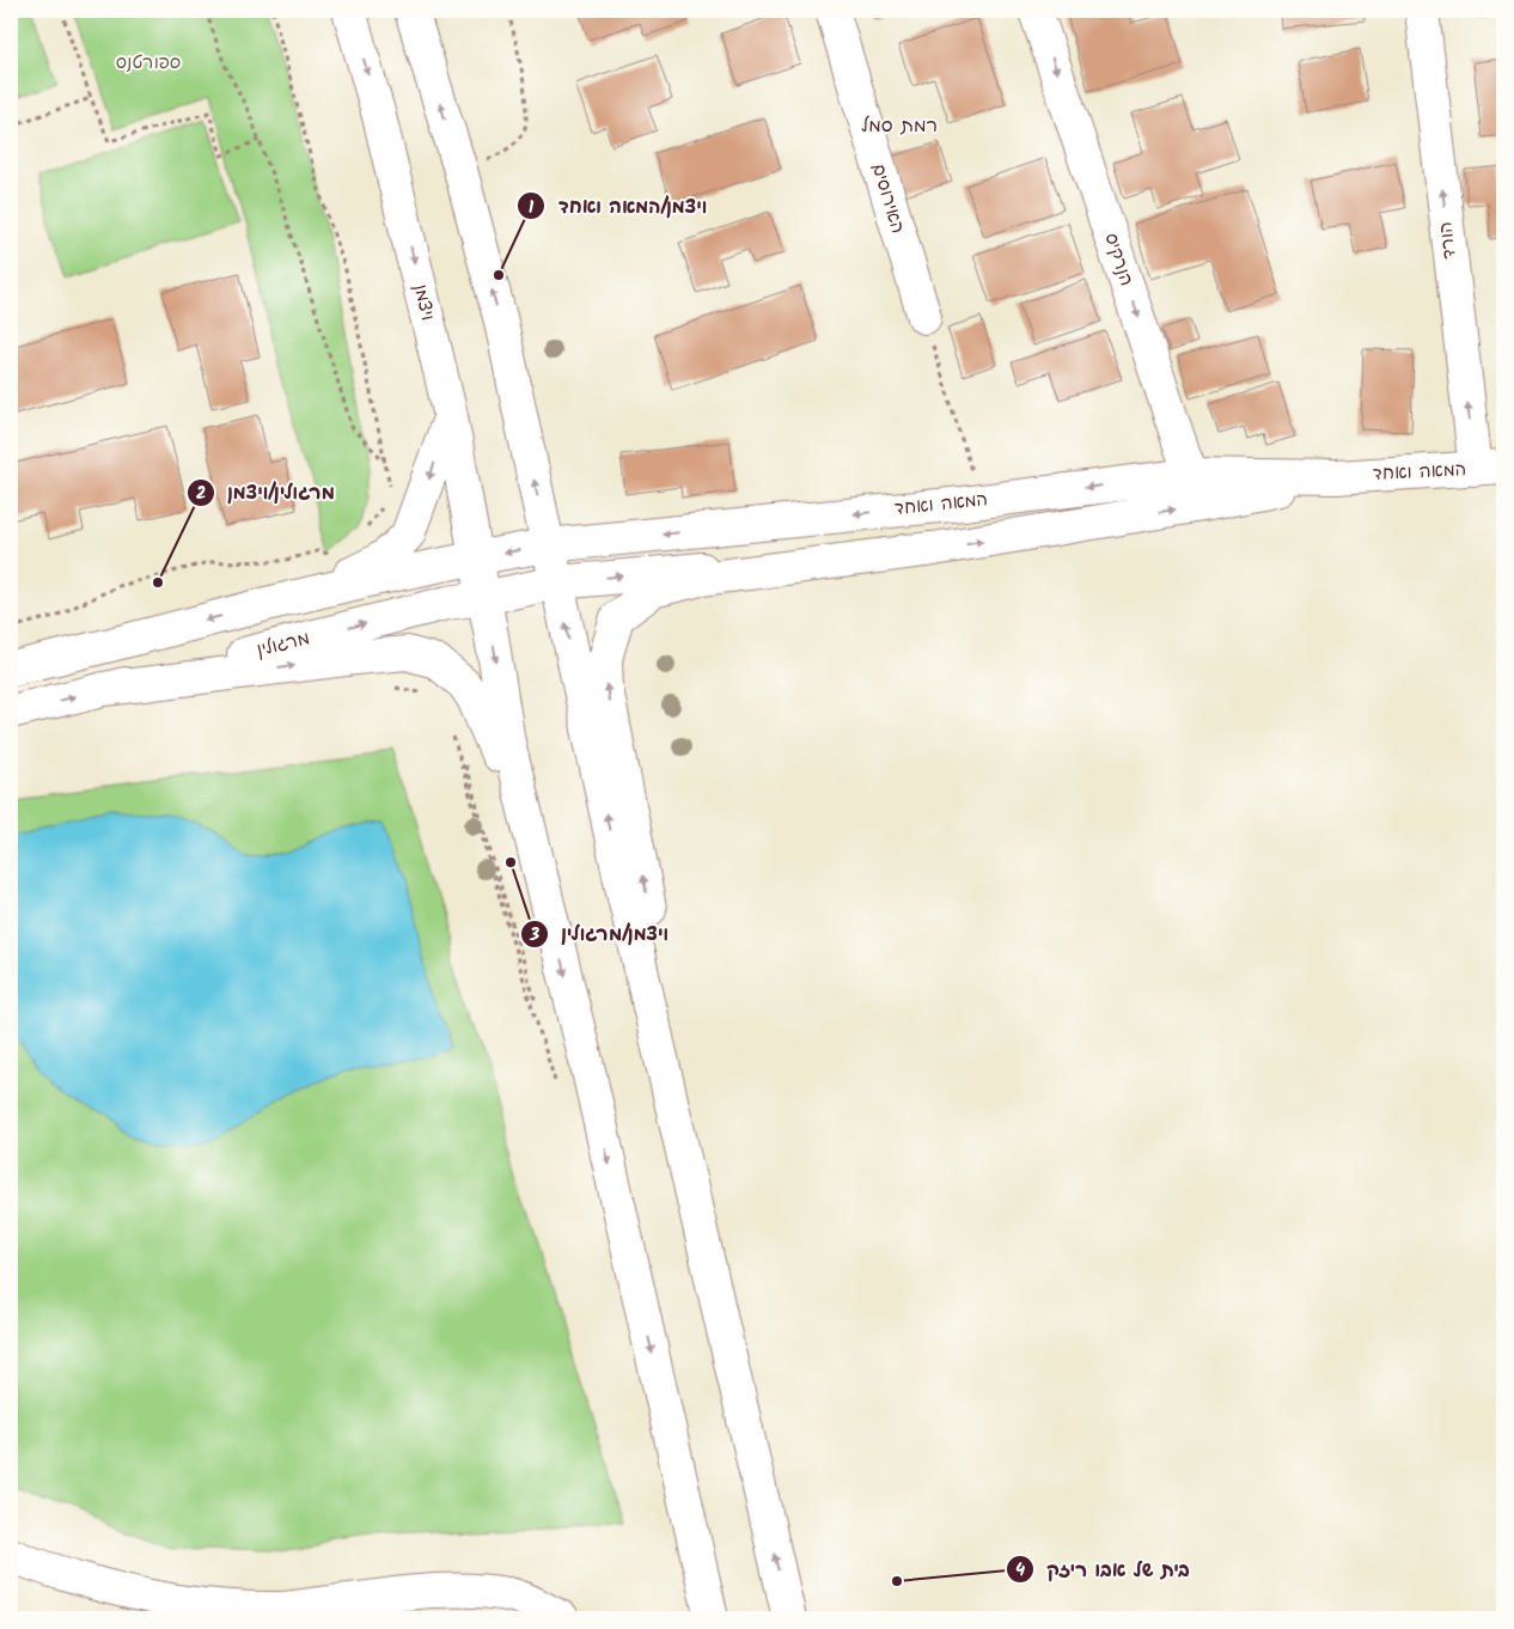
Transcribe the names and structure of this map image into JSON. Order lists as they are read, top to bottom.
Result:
{
  "streets": {
    "main road": [
      "האירוסים",
      "הורד",
      "הנרקיס",
      "ויצמן",
      "המאה ואחד",
      "מרגולין"
    ]
  },
  "crossings": [
    ["הורד", "המאה ואחד"],
    ["הנרקיס", "המאה ואחד"],
    ["ויצמן", "מרגולין"],
    ["המאה ואחד", "מרגולין"]
  ],
  "one_way": ["הורד", "הנרקיס"],
  "districts": ["רמת סמל"],
  "parks": ["ספורטנס"],
  "places": [
    "ויצמן/המאה ואחד",
    "מרגולין/ויצמן",
    "ויצמן/מרגולין",
    "בית של אבו ריזק"
  ]
}
